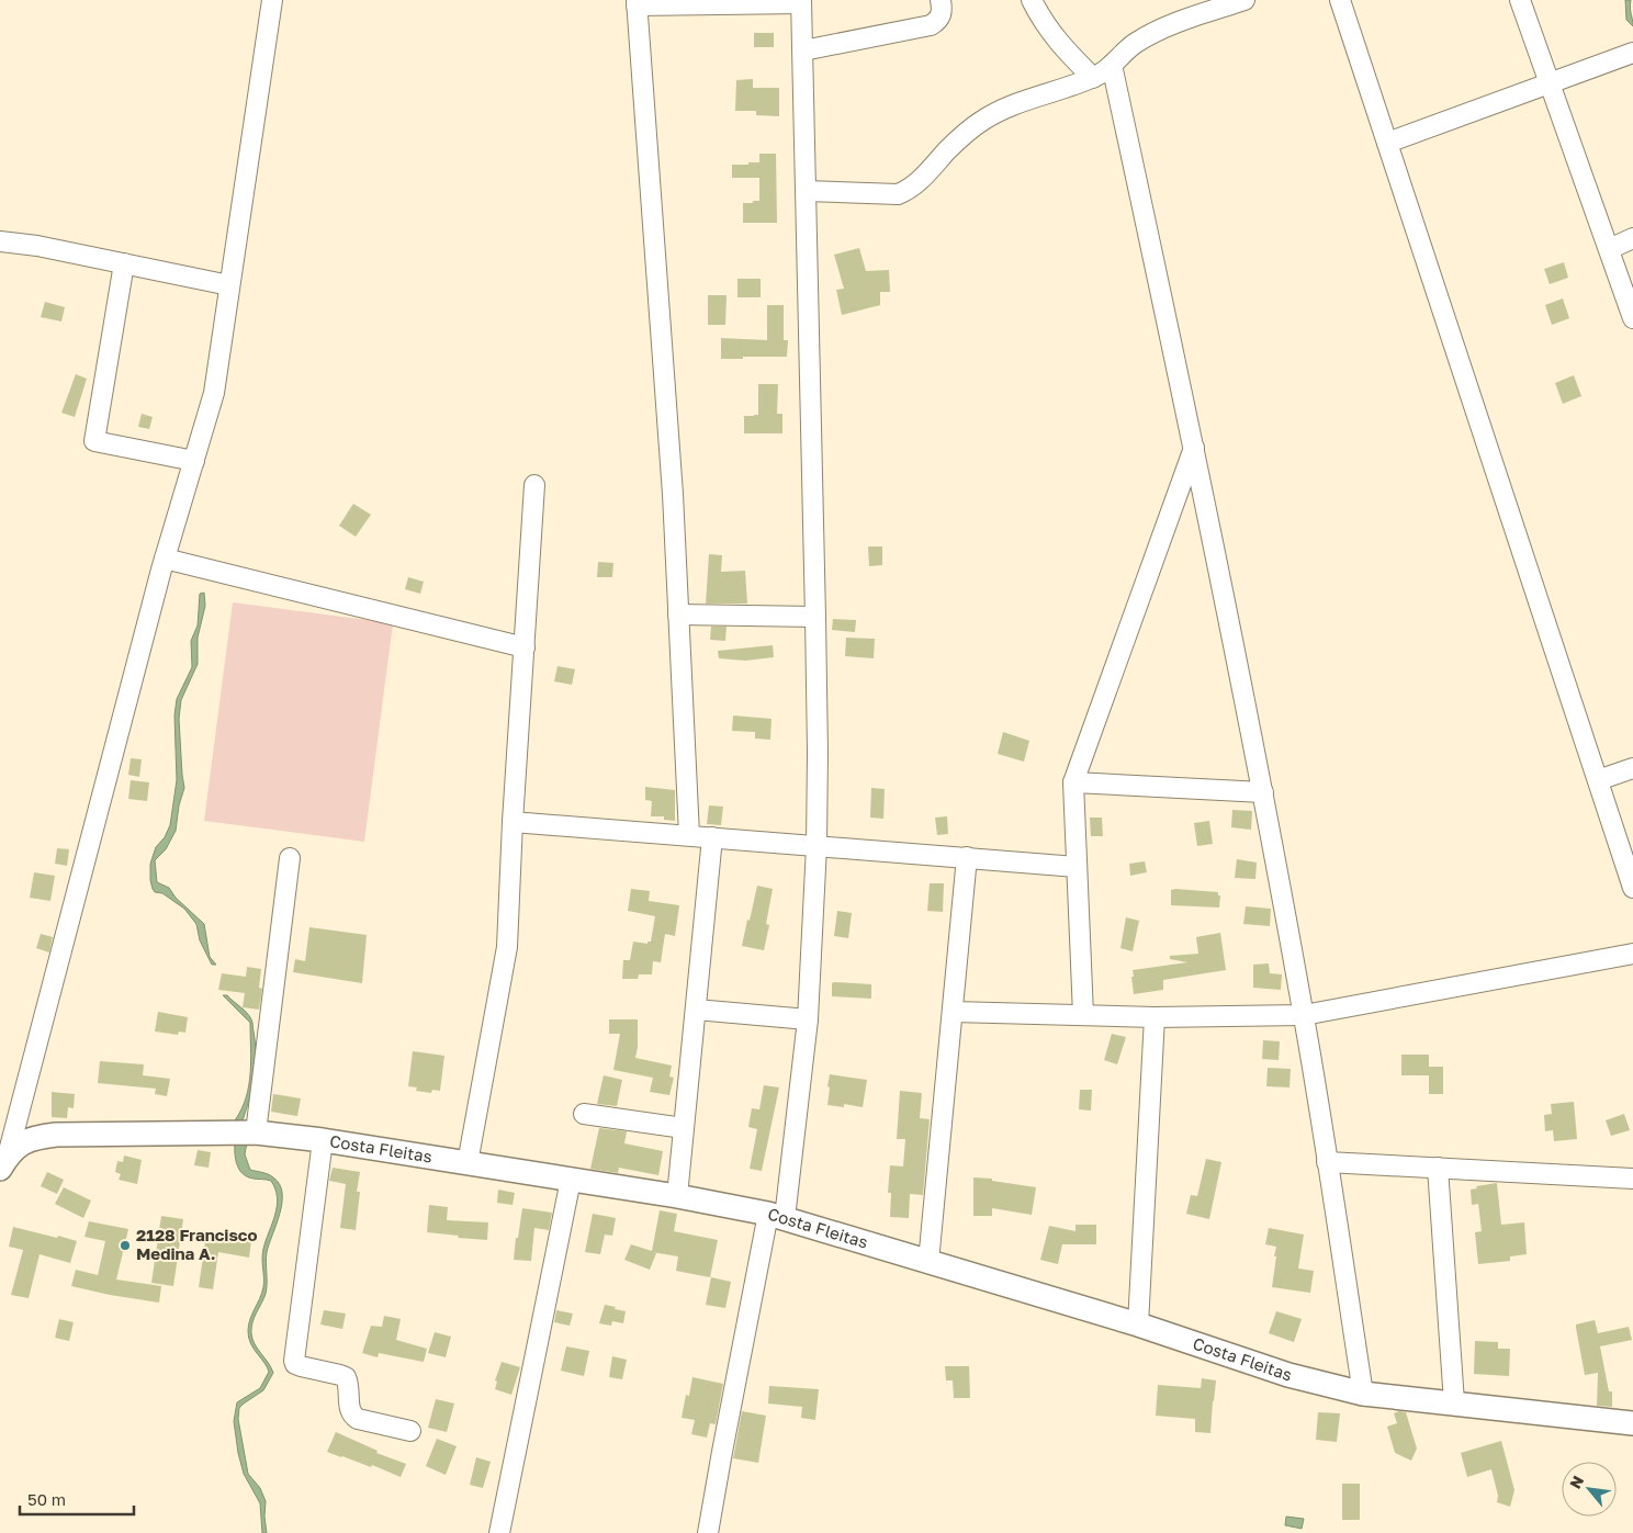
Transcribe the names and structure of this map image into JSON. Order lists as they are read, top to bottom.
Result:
{
  "streets": {
    "main road": ["Costa Fleitas"]
  },
  "places": ["2128 Francisco Medina A."],
  "scale_bar": "50 m",
  "north": "top left"
}
